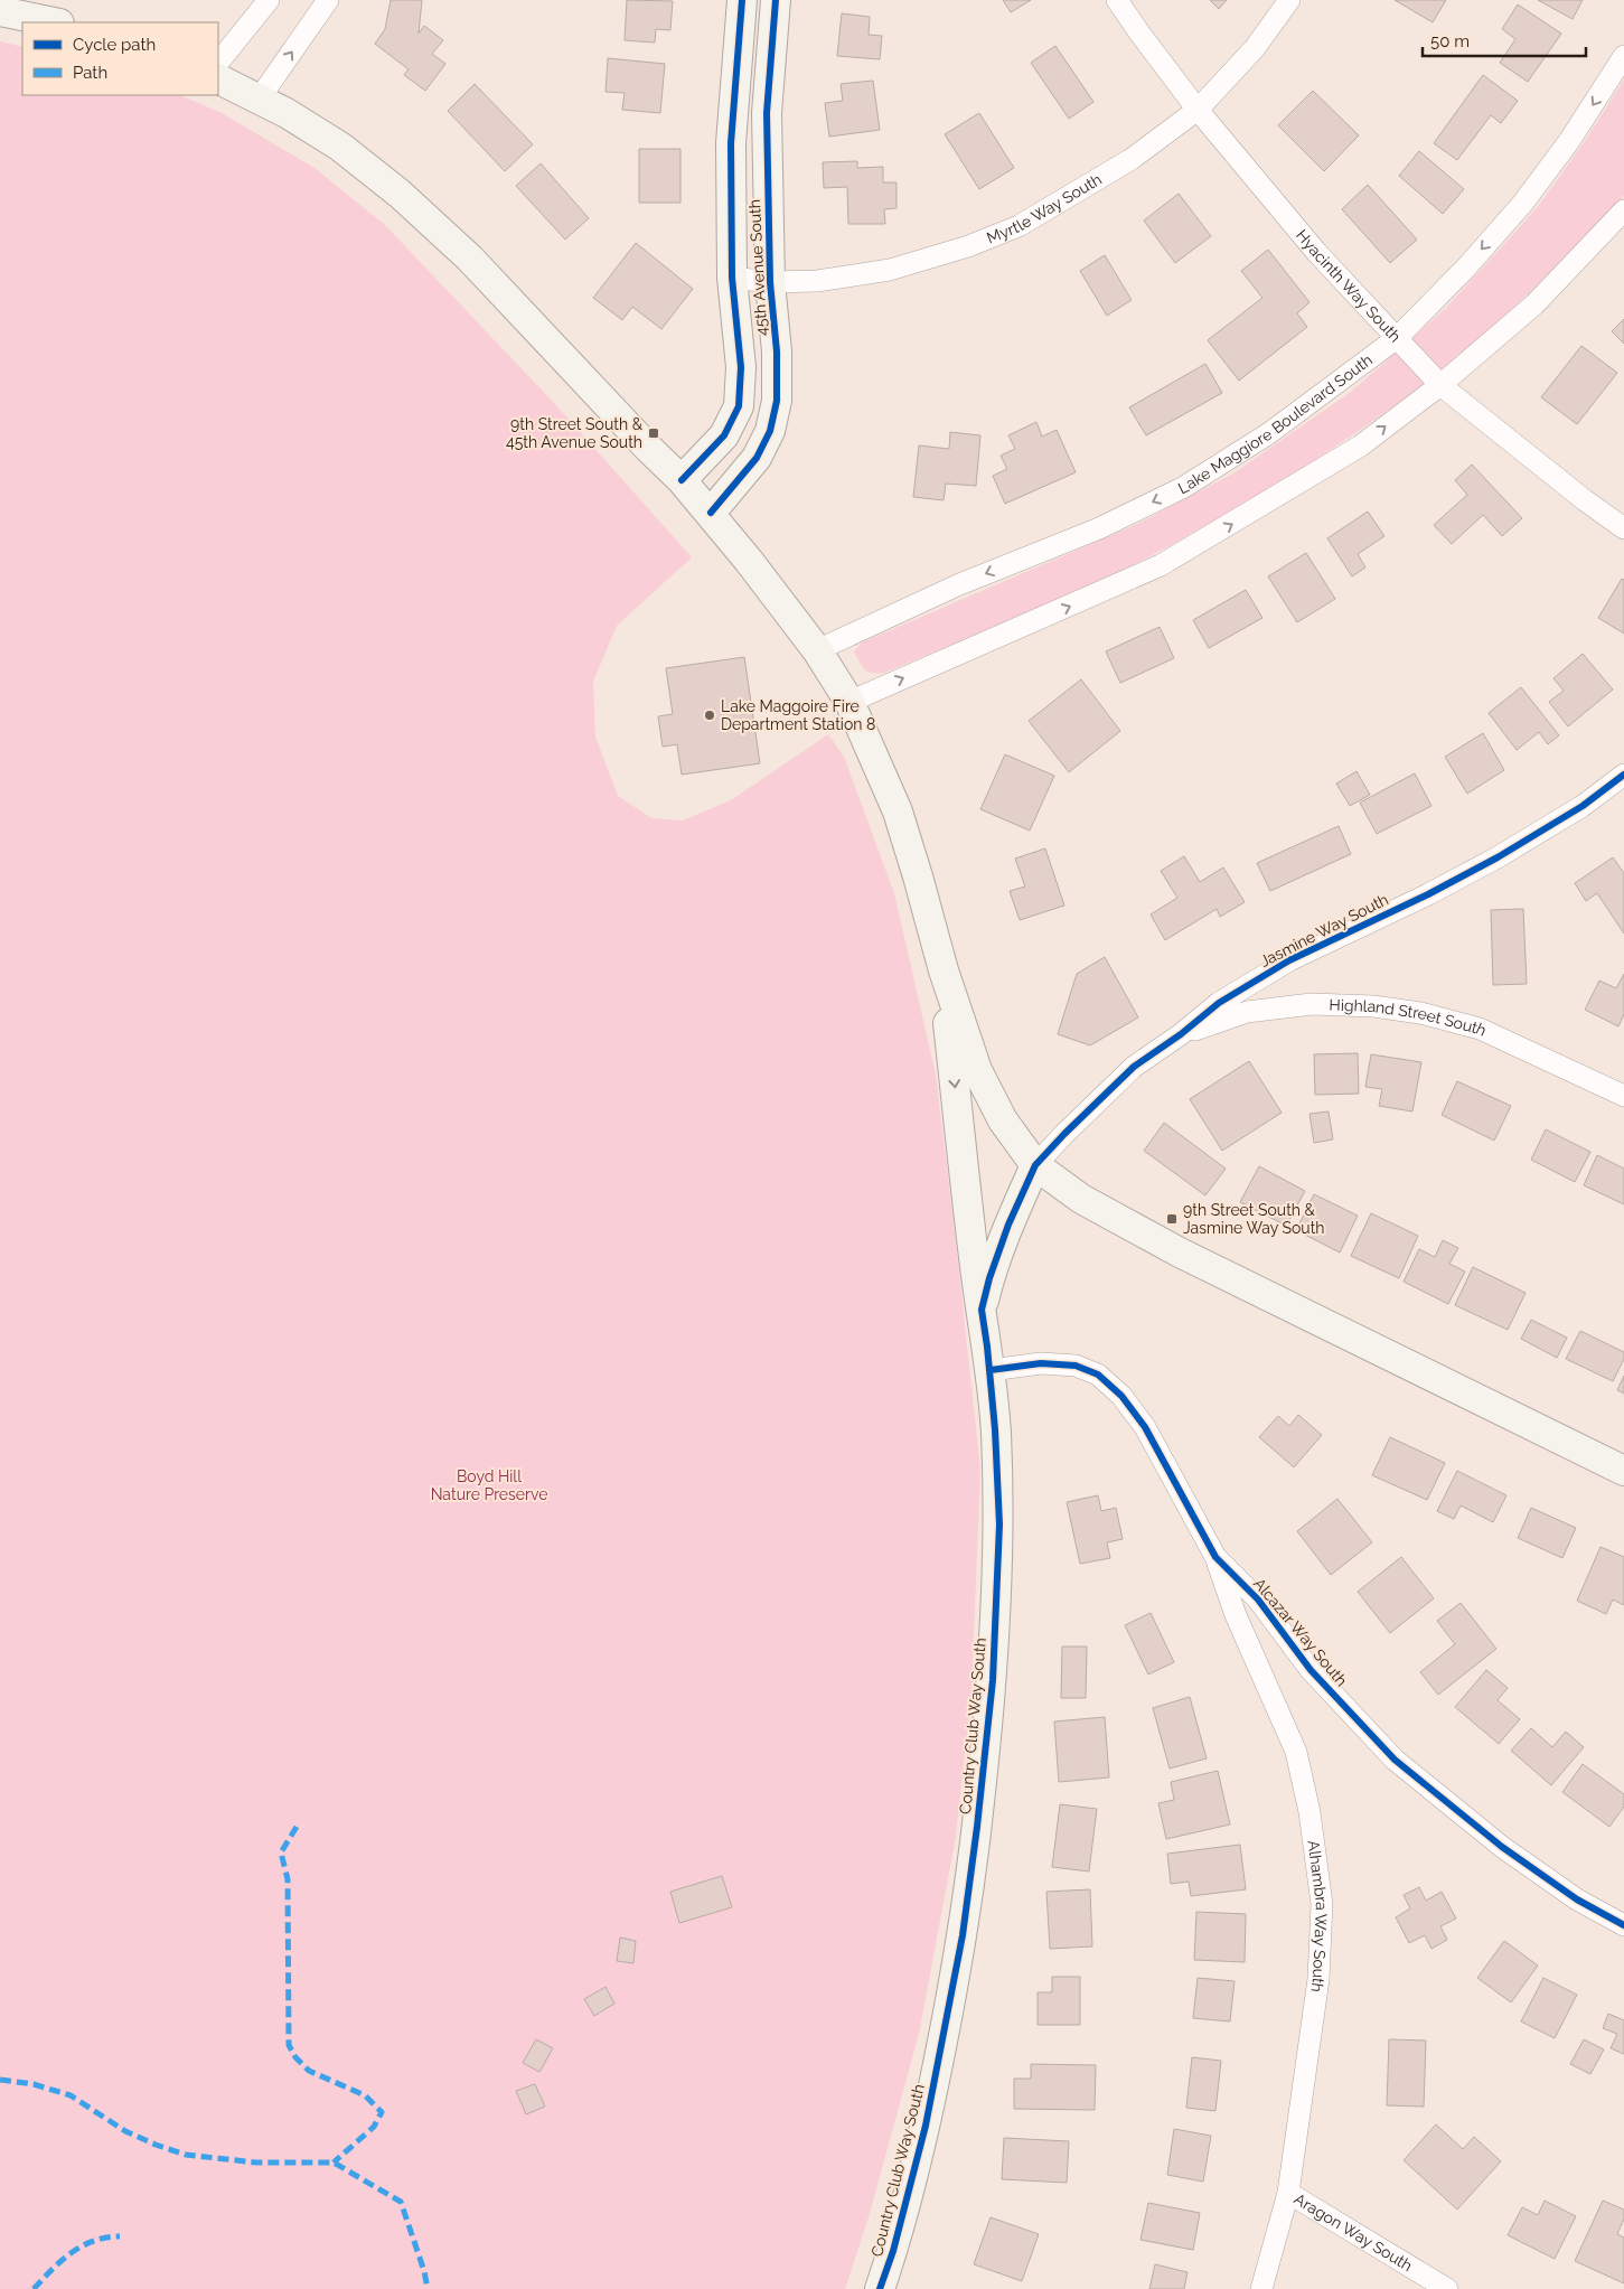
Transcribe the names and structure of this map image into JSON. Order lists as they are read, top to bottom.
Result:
{
  "streets": {
    "main road": ["45th Avenue South", "Country Club Way South"],
    "street": [
      "Myrtle Way South",
      "Hyacinth Way South",
      "Lake Maggiore Boulevard South",
      "Jasmine Way South",
      "Highland Street South",
      "Alcazar Way South",
      "Alhambra Way South",
      "Aragon Way South"
    ]
  },
  "crossings": [
    ["Myrtle Way South", "45th Avenue South"],
    ["Myrtle Way South", "Hyacinth Way South"],
    ["Hyacinth Way South", "Lake Maggiore Boulevard South"],
    ["Jasmine Way South", "Highland Street South"],
    ["Jasmine Way South", "Country Club Way South"],
    ["Alcazar Way South", "Country Club Way South"],
    ["Alcazar Way South", "Alhambra Way South"],
    ["Alhambra Way South", "Aragon Way South"]
  ],
  "parks": ["Boyd Hill Nature Preserve"],
  "places": {
    "transit": ["9th Street South & 45th Avenue South", "9th Street South & Jasmine Way South"],
    "other": ["Lake Maggoire Fire Department Station 8"]
  },
  "legend": ["Cycle path", "Path"],
  "scale_bar": "50 m"
}
